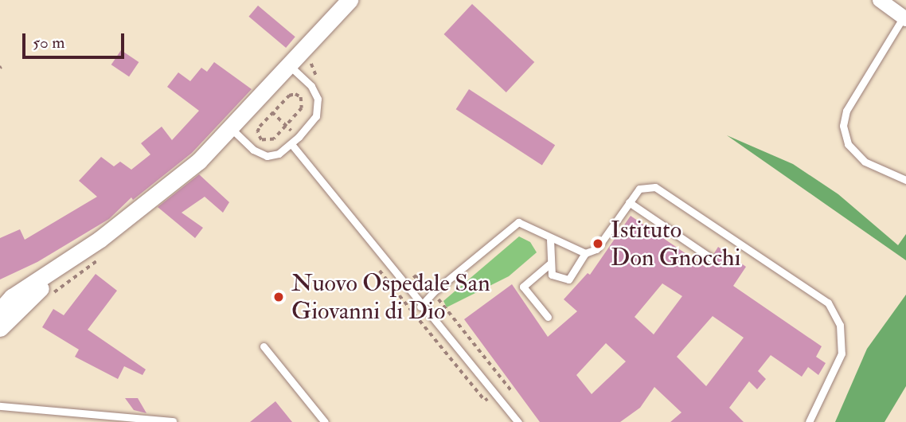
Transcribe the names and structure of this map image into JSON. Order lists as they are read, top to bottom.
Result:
{
  "places": ["Istituto Don Gnocchi", "Nuovo Ospedale San Giovanni di Dio"],
  "scale_bar": "50 m"
}
